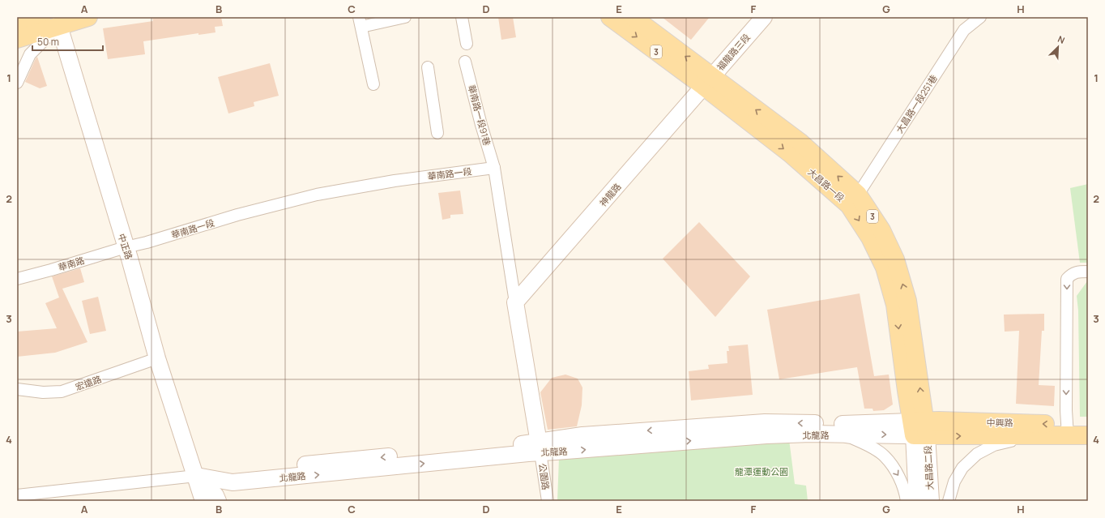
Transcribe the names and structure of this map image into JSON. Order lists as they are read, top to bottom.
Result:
{
  "streets": {
    "main road": [
      "3",
      "福龍路三段",
      "大昌路一段",
      "神龍路",
      "中正路",
      "中興路",
      "北龍路",
      "大昌路二段"
    ],
    "street": [
      "大昌路一段251巷",
      "華南路一段91巷",
      "華南路一段",
      "華南路",
      "宏遠路",
      "公園路"
    ]
  },
  "crossings": [
    ["福龍路三段", "大昌路一段"],
    ["福龍路三段", "神龍路"],
    ["大昌路一段251巷", "大昌路一段"],
    ["華南路一段91巷", "華南路一段"],
    ["華南路一段", "中正路"],
    ["華南路一段", "華南路"],
    ["大昌路一段", "神龍路"],
    ["大昌路一段", "中興路"],
    ["大昌路一段", "北龍路"],
    ["大昌路一段", "大昌路二段"],
    ["中正路", "華南路"],
    ["中正路", "宏遠路"],
    ["中正路", "北龍路"],
    ["中興路", "北龍路"],
    ["中興路", "大昌路二段"],
    ["北龍路", "大昌路二段"],
    ["北龍路", "公園路"]
  ],
  "parks": ["龍潭運動公園"],
  "scale_bar": "50 m",
  "north": "top right",
  "grid": {
    "columns": [
      "A",
      "B",
      "C",
      "D",
      "E",
      "F",
      "G",
      "H"
    ],
    "rows": [
      "1",
      "2",
      "3",
      "4"
    ]
  }
}
